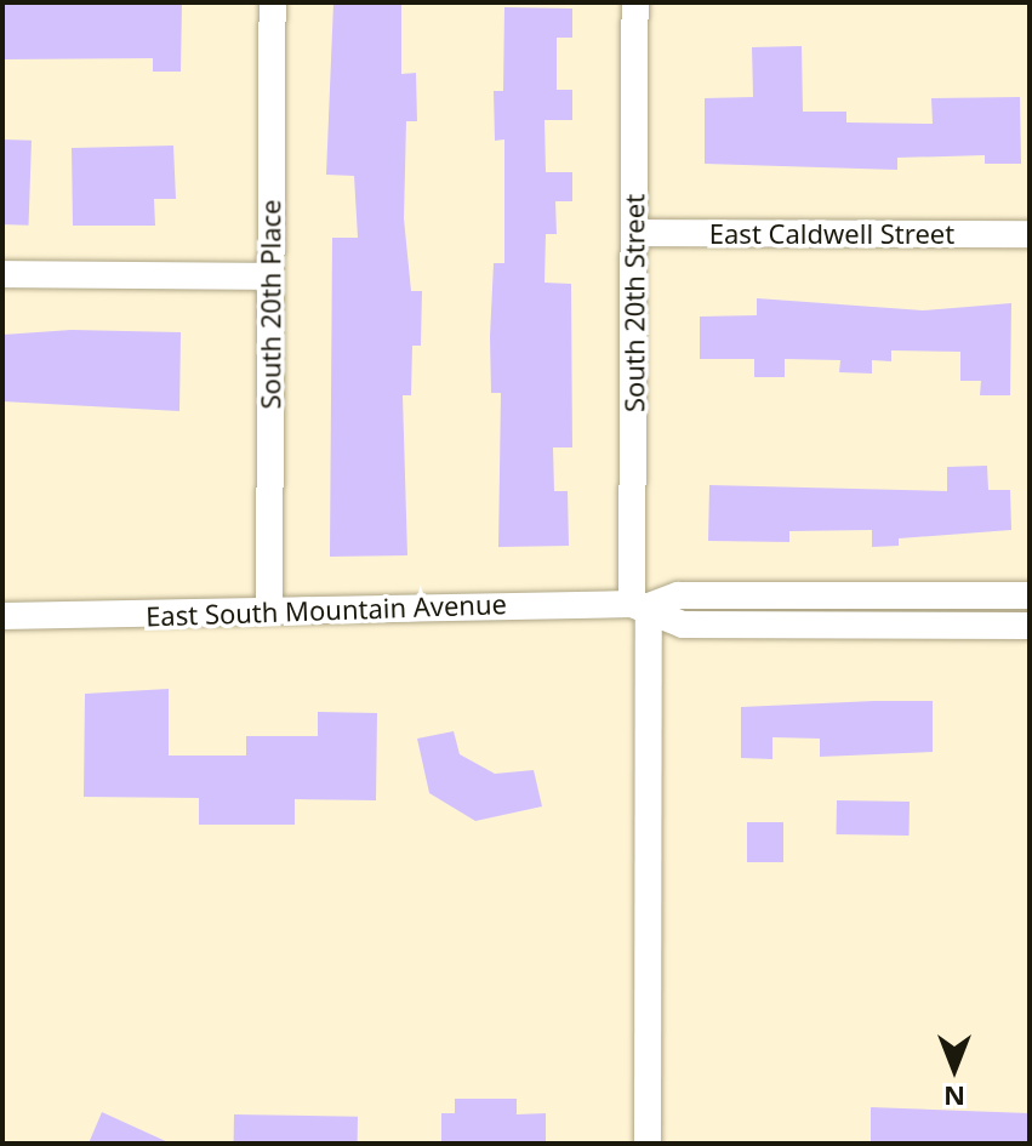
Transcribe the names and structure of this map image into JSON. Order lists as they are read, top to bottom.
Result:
{
  "streets": {
    "street": [
      "East Caldwell Street",
      "South 20th Street",
      "South 20th Place",
      "East South Mountain Avenue"
    ]
  },
  "crossings": [
    ["East Caldwell Street", "South 20th Street"],
    ["South 20th Street", "East South Mountain Avenue"],
    ["South 20th Place", "East South Mountain Avenue"]
  ],
  "north": "bottom"
}
